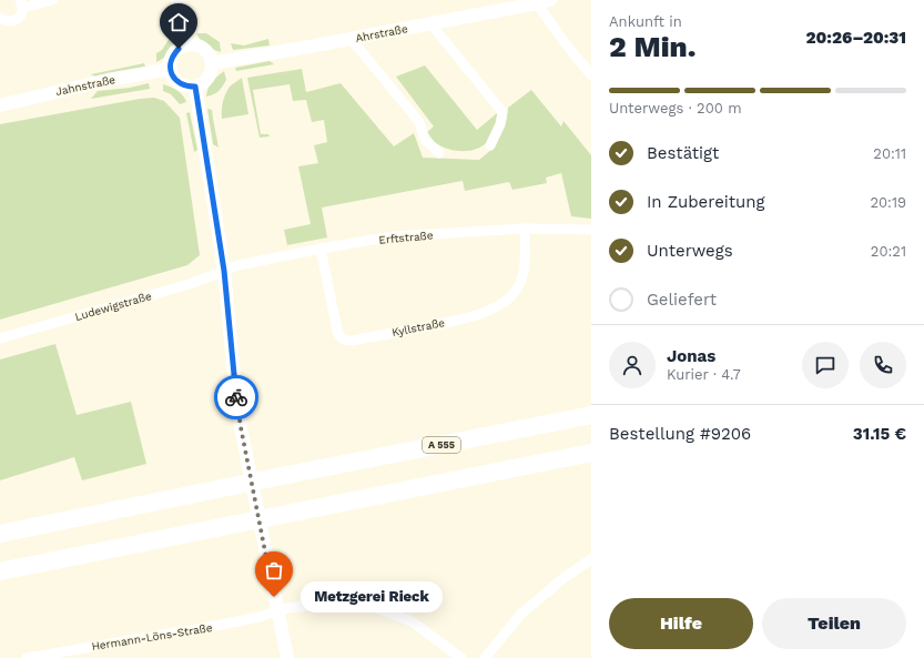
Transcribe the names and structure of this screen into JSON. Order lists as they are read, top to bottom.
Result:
{
  "streets": {
    "highway": ["A 555"],
    "street": [
      "Ahrstraße",
      "Jahnstraße",
      "Erftstraße",
      "Ludewigstraße",
      "Kyllstraße",
      "Hermann-Löns-Straße"
    ]
  },
  "crossings": [
    ["Ahrstraße", "Jahnstraße"],
    ["Erftstraße", "Ludewigstraße"],
    ["Erftstraße", "Kyllstraße"]
  ],
  "places": ["Metzgerei Rieck"],
  "page": {
    "heading": ["2 Min.", "Ankunft in", "20:26–20:31"],
    "panel": [
      "Jonas",
      "Kurier · 4.7",
      "Bestellung #9206",
      "31.15 €"
    ],
    "bar": "Unterwegs · 200 m",
    "list": [
      ["Bestätigt", "20:11"],
      ["In Zubereitung", "20:19"],
      ["Unterwegs", "20:21"],
      "Geliefert"
    ],
    "bubble": "Metzgerei Rieck",
    "buttons": ["Hilfe", "Teilen"]
  }
}
